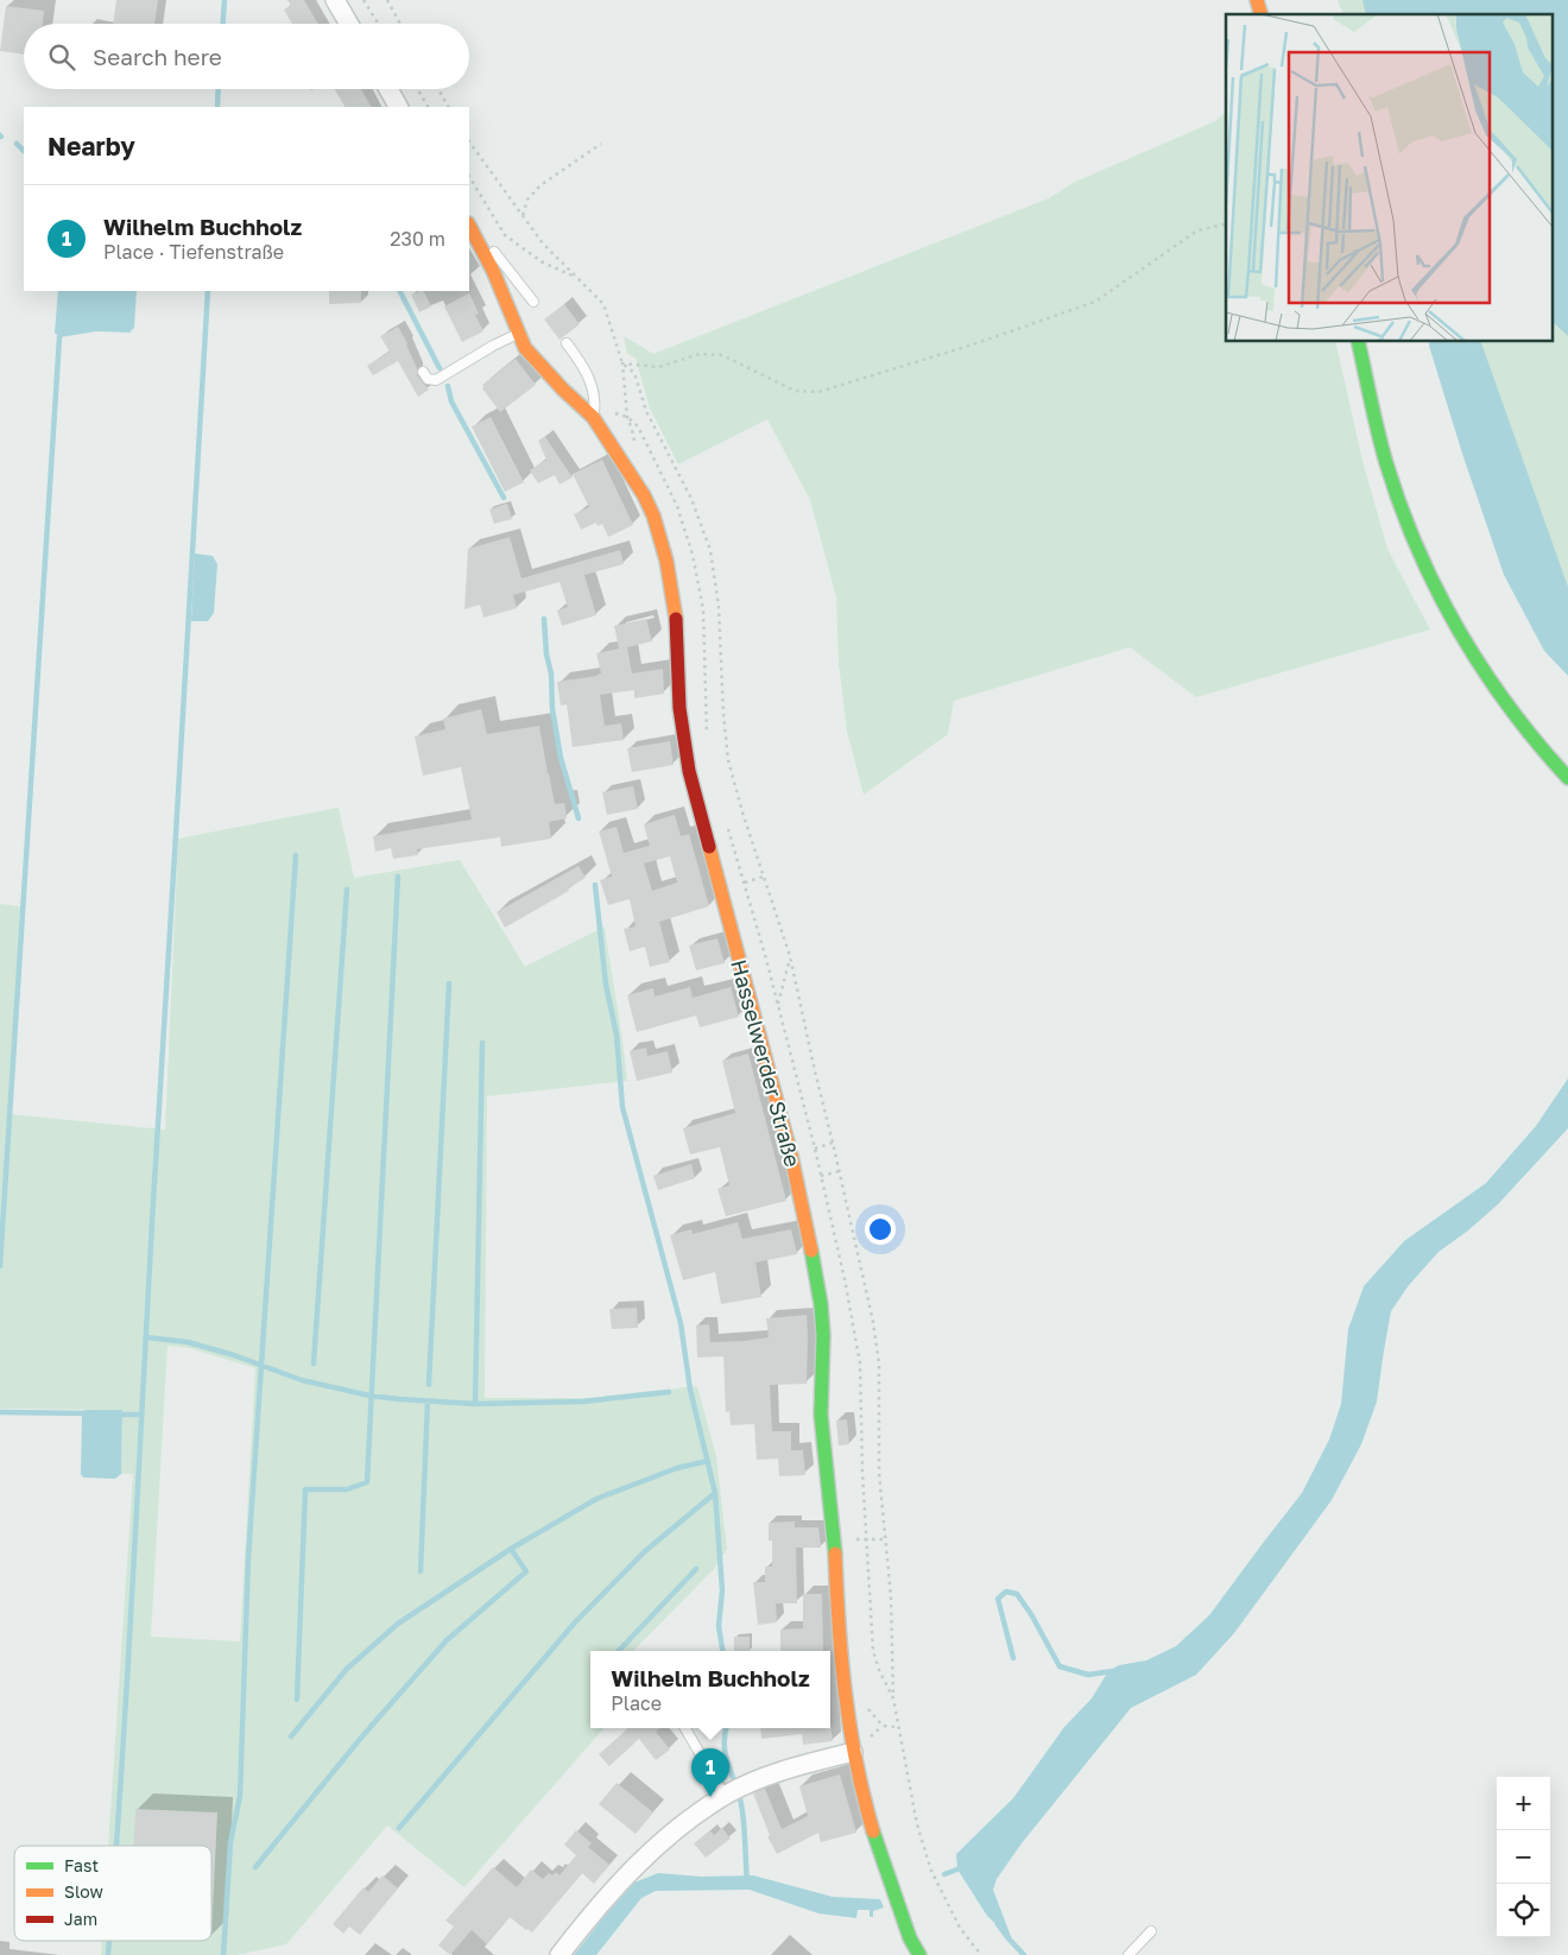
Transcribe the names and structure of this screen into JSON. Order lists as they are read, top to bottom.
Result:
{
  "streets": {
    "street": ["Hasselwerder Straße"]
  },
  "legend": ["Fast", "Slow", "Jam"],
  "page": {
    "search": "Search here",
    "heading": "Nearby",
    "list": [
      {
        "mark": "1",
        "name": "Wilhelm Buchholz",
        "note": "Place · Tiefenstraße",
        "value": "230 m"
      }
    ],
    "popup": ["Wilhelm Buchholz", "Place"],
    "pins": "1",
    "map_buttons": ["+", "−"]
  }
}
